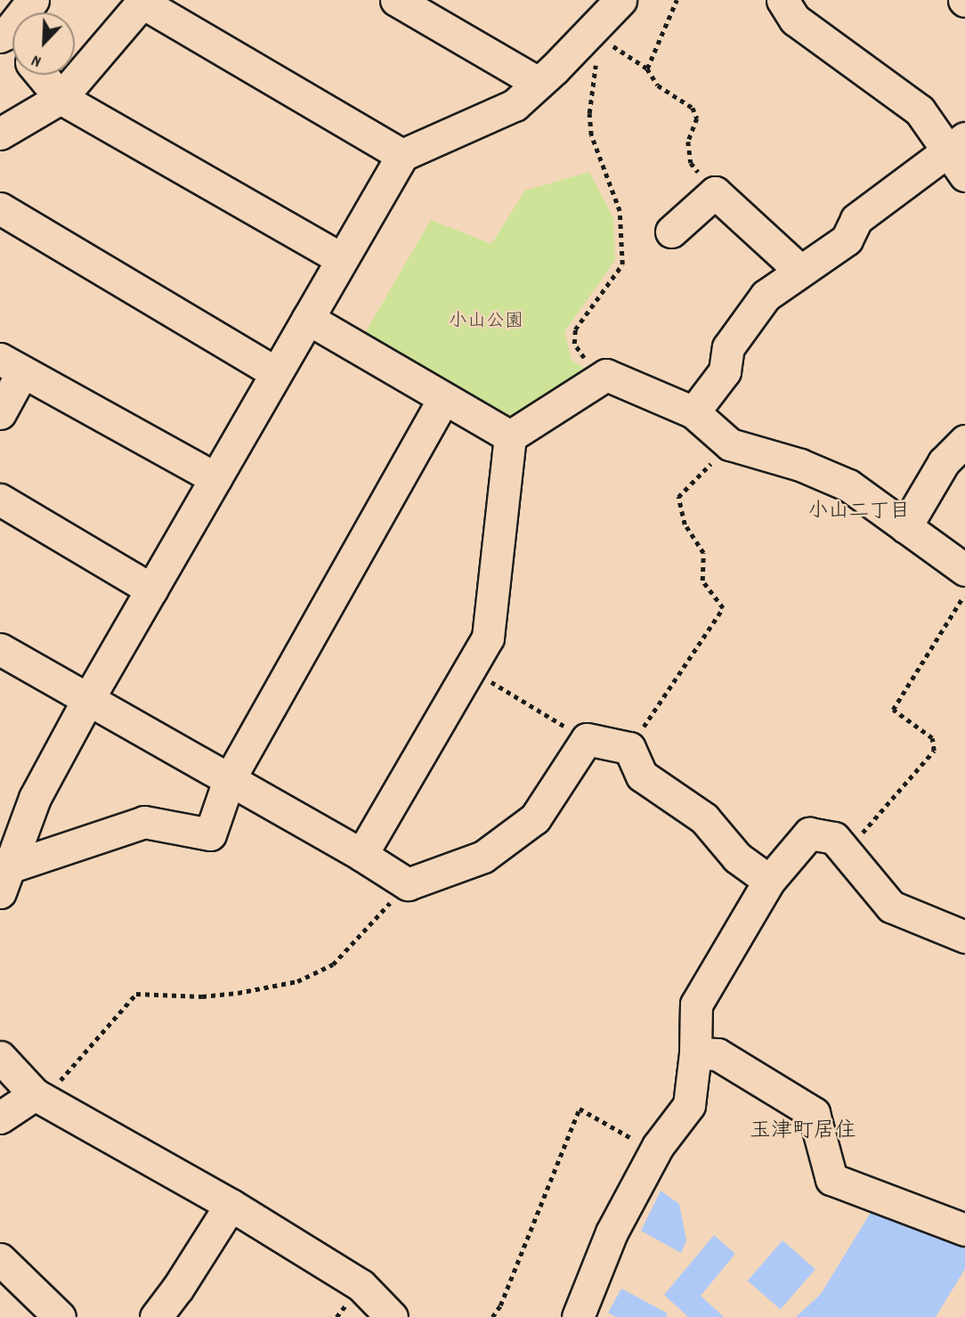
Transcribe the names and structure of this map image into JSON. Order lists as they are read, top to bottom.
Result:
{
  "districts": ["小山二丁目", "玉津町居住"],
  "parks": ["小山公園"],
  "north": "bottom left"
}
